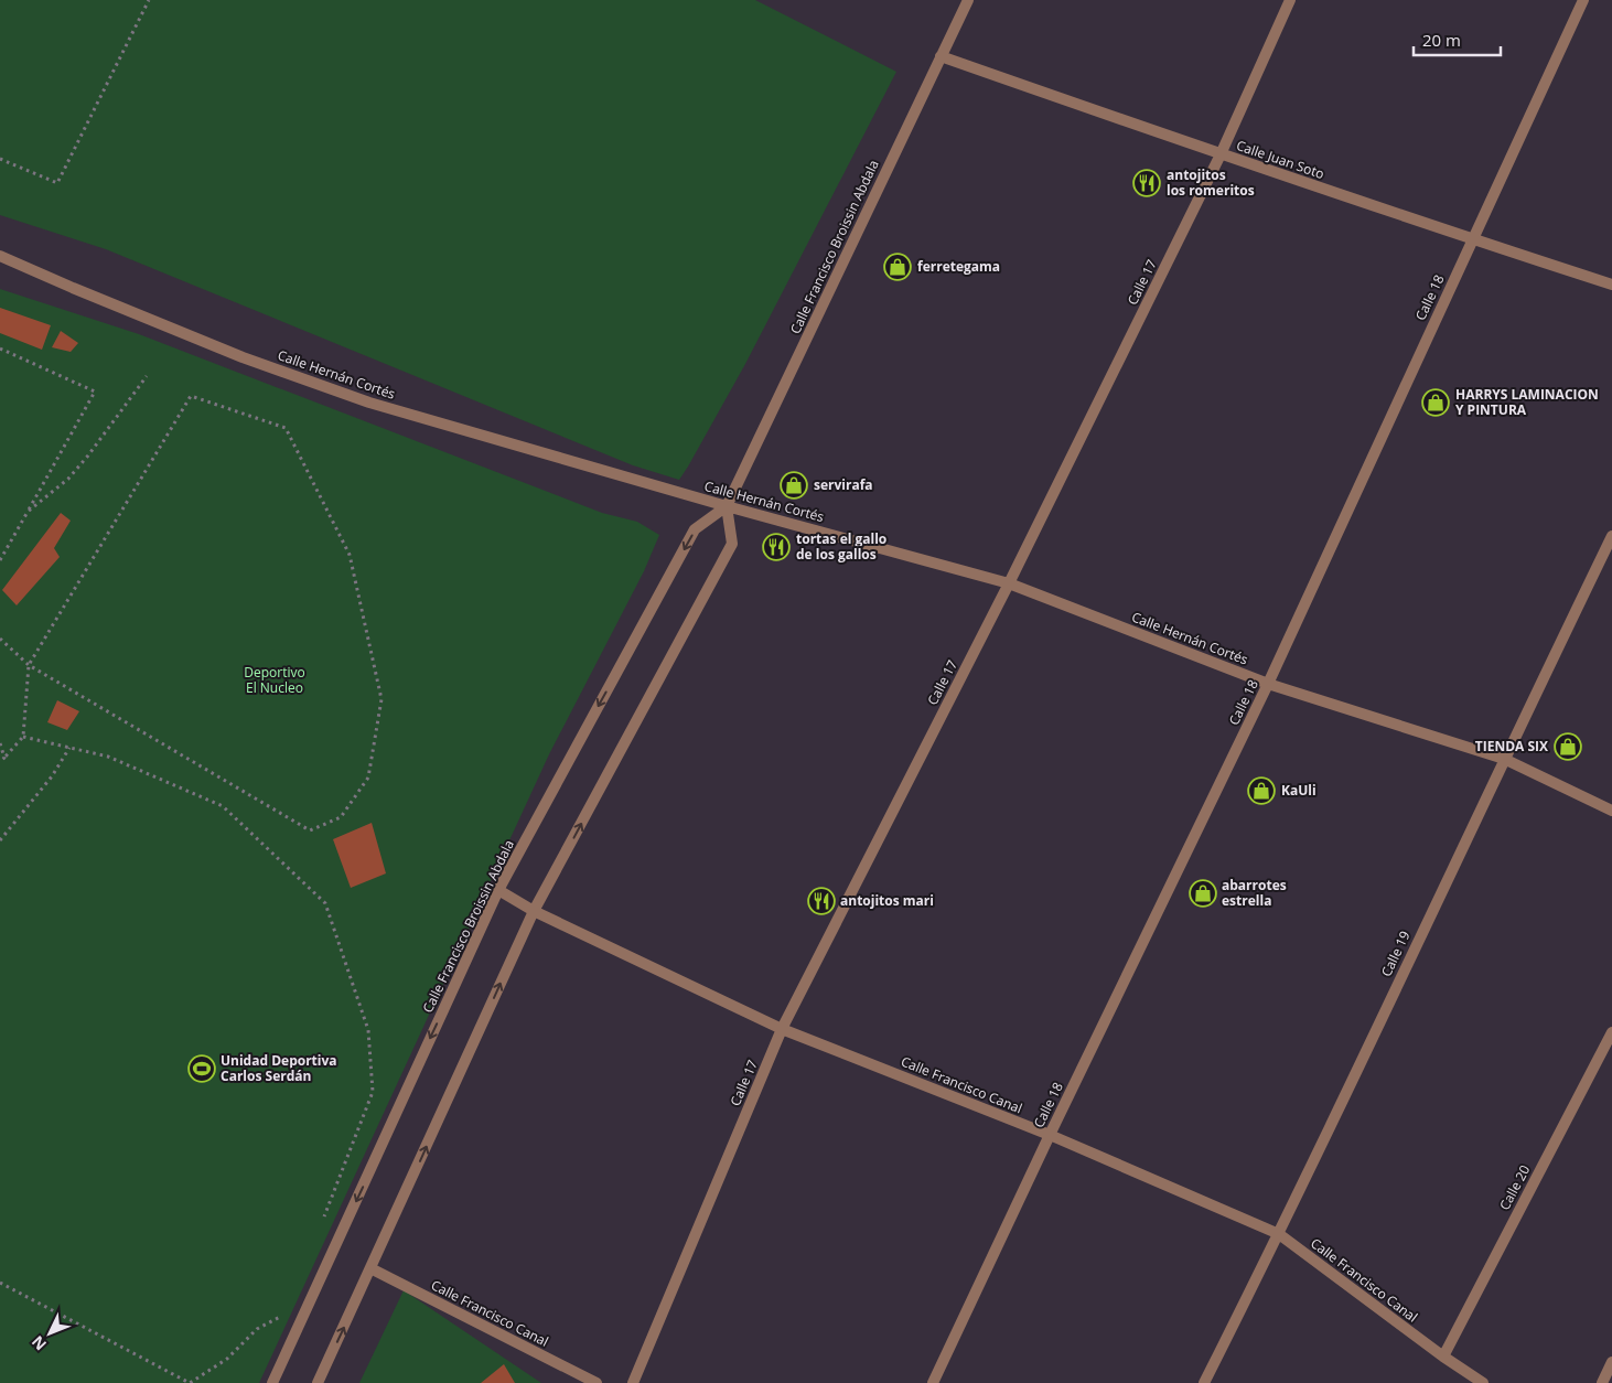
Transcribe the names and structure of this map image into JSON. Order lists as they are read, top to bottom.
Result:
{
  "streets": {
    "street": [
      "Calle Juan Soto",
      "Calle Francisco Broissin Abdala",
      "Calle 17",
      "Calle 18",
      "Calle Hernán Cortés",
      "Calle 19",
      "Calle Francisco Canal",
      "Calle 20"
    ]
  },
  "crossings": [
    ["Calle Juan Soto", "Calle Francisco Broissin Abdala"],
    ["Calle Juan Soto", "Calle 17"],
    ["Calle Juan Soto", "Calle 18"],
    ["Calle Francisco Broissin Abdala", "Calle Hernán Cortés"],
    ["Calle Francisco Broissin Abdala", "Calle Francisco Canal"],
    ["Calle 17", "Calle Hernán Cortés"],
    ["Calle 17", "Calle Francisco Canal"],
    ["Calle 18", "Calle Hernán Cortés"],
    ["Calle 18", "Calle Francisco Canal"],
    ["Calle Hernán Cortés", "Calle 19"],
    ["Calle 19", "Calle Francisco Canal"],
    ["Calle Francisco Canal", "Calle 20"]
  ],
  "parks": ["Deportivo El Nucleo"],
  "places": {
    "restaurant": ["antojitos los romeritos", "tortas el gallo de los gallos", "antojitos mari"],
    "shop": [
      "ferretegama",
      "HARRYS LAMINACION Y PINTURA",
      "servirafa",
      "TIENDA SIX",
      "KaUli",
      "abarrotes estrella"
    ],
    "sports": ["Unidad Deportiva Carlos Serdán"]
  },
  "scale_bar": "20 m",
  "north": "bottom left"
}
